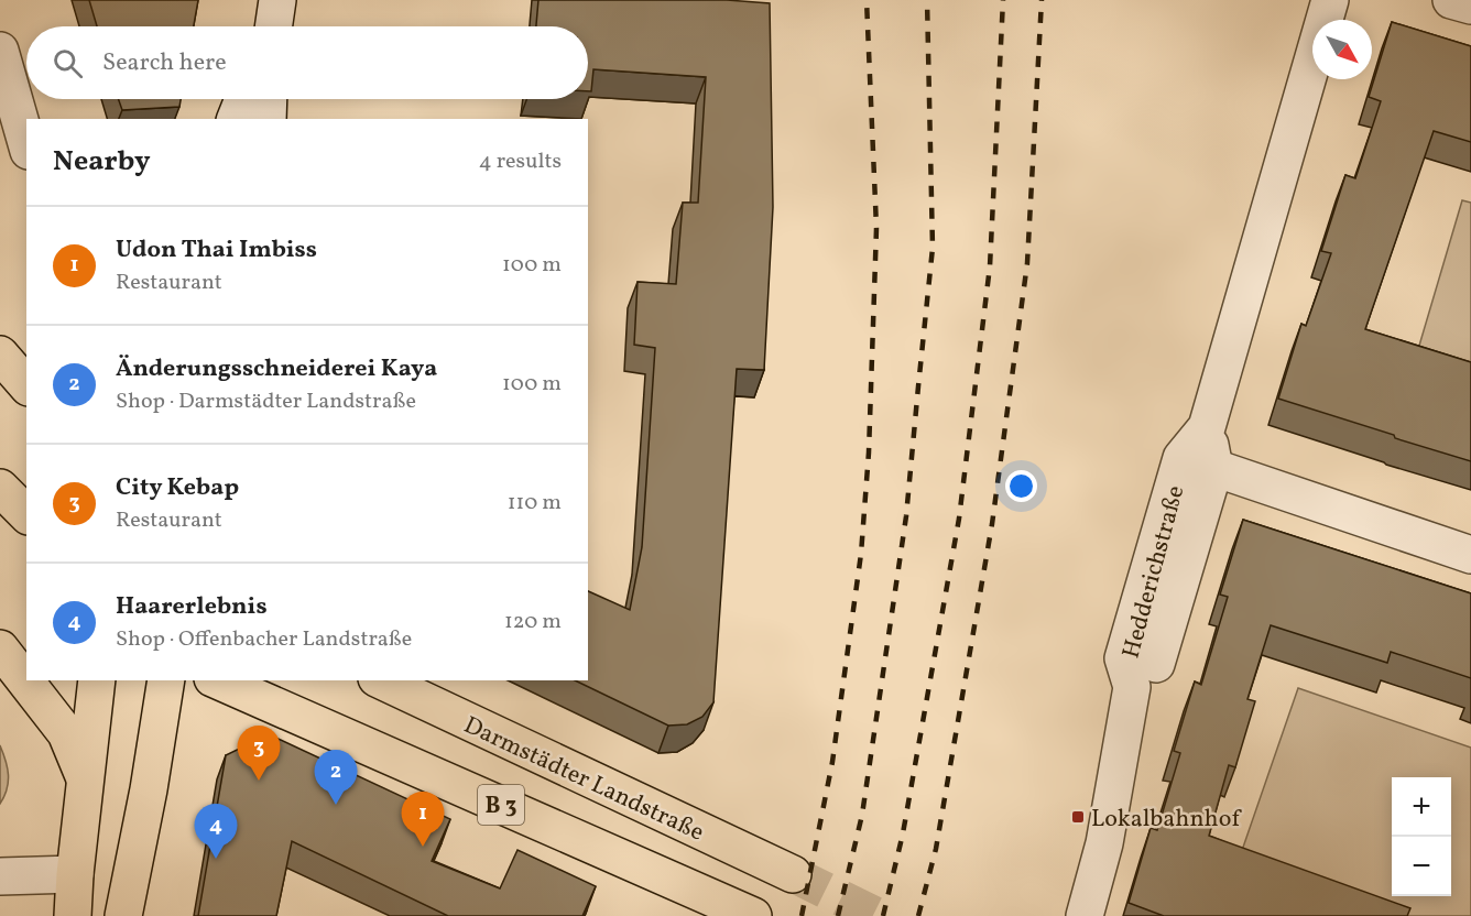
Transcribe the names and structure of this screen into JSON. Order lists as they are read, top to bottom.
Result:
{
  "streets": {
    "main road": ["Darmstädter Landstraße", "B 3"],
    "street": ["Hedderichstraße"]
  },
  "places": {
    "transit": ["Lokalbahnhof"]
  },
  "north": "bottom right",
  "page": {
    "search": "Search here",
    "heading": ["Nearby", "4 results"],
    "list": [
      {
        "mark": "1",
        "name": "Udon Thai Imbiss",
        "note": "Restaurant",
        "value": "100 m"
      },
      {
        "mark": "2",
        "name": "Änderungsschneiderei Kaya",
        "note": "Shop · Darmstädter Landstraße",
        "value": "100 m"
      },
      {
        "mark": "3",
        "name": "City Kebap",
        "note": "Restaurant",
        "value": "110 m"
      },
      {
        "mark": "4",
        "name": "Haarerlebnis",
        "note": "Shop · Offenbacher Landstraße",
        "value": "120 m"
      }
    ],
    "pins": [
      "3",
      "2",
      "1",
      "4"
    ],
    "map_buttons": ["+", "−"]
  }
}
